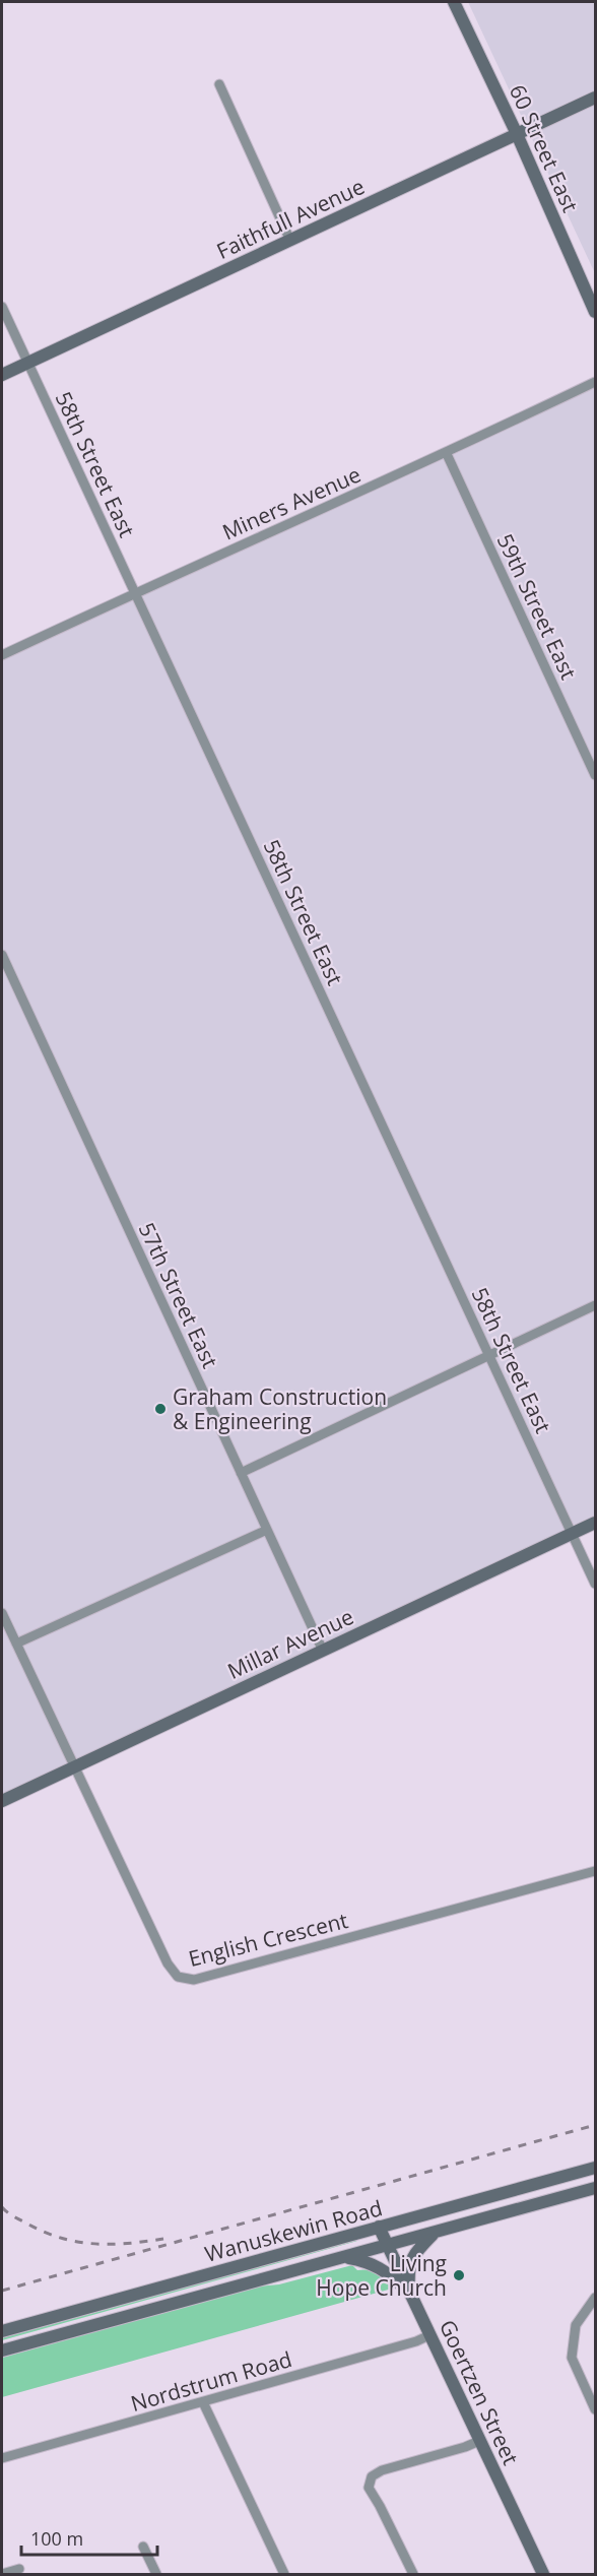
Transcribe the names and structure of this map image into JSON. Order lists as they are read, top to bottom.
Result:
{
  "streets": {
    "street": [
      "60 Street East",
      "Faithfull Avenue",
      "58th Street East",
      "Miners Avenue",
      "59th Street East",
      "57th Street East",
      "Millar Avenue",
      "English Crescent",
      "Wanuskewin Road",
      "Nordstrum Road",
      "Goertzen Street"
    ]
  },
  "crossings": [
    ["60 Street East", "Faithfull Avenue"],
    ["Faithfull Avenue", "58th Street East"],
    ["58th Street East", "Miners Avenue"],
    ["58th Street East", "Millar Avenue"],
    ["Miners Avenue", "59th Street East"],
    ["57th Street East", "Millar Avenue"],
    ["Millar Avenue", "English Crescent"],
    ["Wanuskewin Road", "Goertzen Street"],
    ["Nordstrum Road", "Goertzen Street"]
  ],
  "places": ["Graham Construction & Engineering", "Living Hope Church"],
  "scale_bar": "100 m"
}
